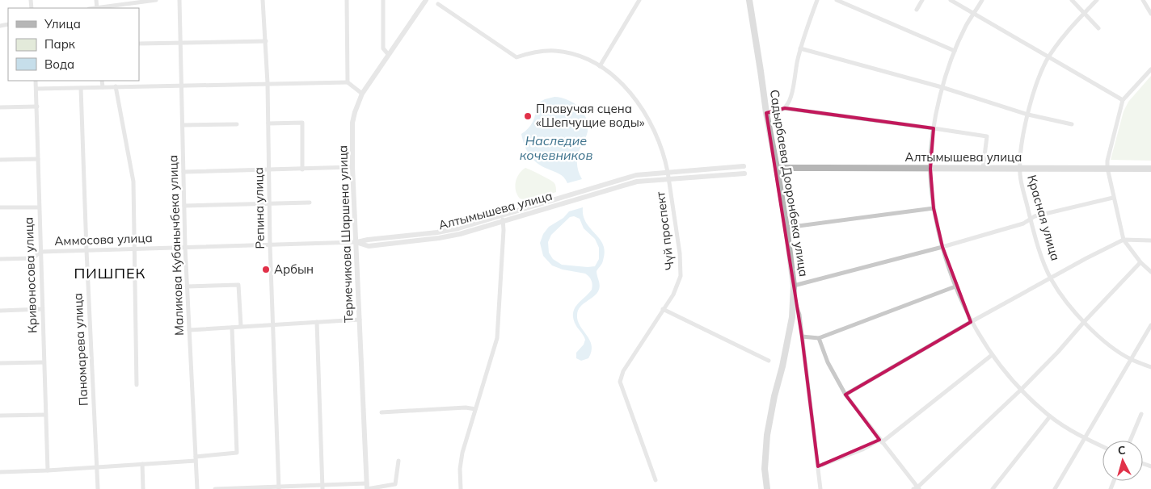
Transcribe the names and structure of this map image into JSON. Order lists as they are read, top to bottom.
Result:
{
  "streets": {
    "main road": ["Алтымышева улица", "Садырбаева Дооронбека улица"],
    "street": [
      "Репина улица",
      "Красная улица",
      "Чүй проспект",
      "Термечикова Шаршена улица",
      "Аммосова улица",
      "Маликова Кубанычбека улица",
      "Кривоносова улица",
      "Паномарева улица"
    ]
  },
  "crossings": [
    ["Алтымышева улица", "Садырбаева Дооронбека улица"],
    ["Алтымышева улица", "Красная улица"],
    ["Алтымышева улица", "Чүй проспект"],
    ["Алтымышева улица", "Термечикова Шаршена улица"],
    ["Алтымышева улица", "Аммосова улица"],
    ["Репина улица", "Аммосова улица"],
    ["Термечикова Шаршена улица", "Аммосова улица"],
    ["Аммосова улица", "Маликова Кубанычбека улица"],
    ["Аммосова улица", "Кривоносова улица"],
    ["Аммосова улица", "Паномарева улица"]
  ],
  "districts": ["ПИШПЕК"],
  "water": ["Наследие кочевников"],
  "places": ["Плавучая сцена «Шепчущие воды»", "Арбын"],
  "legend": ["Улица", "Парк", "Вода"],
  "north": "top"
}
